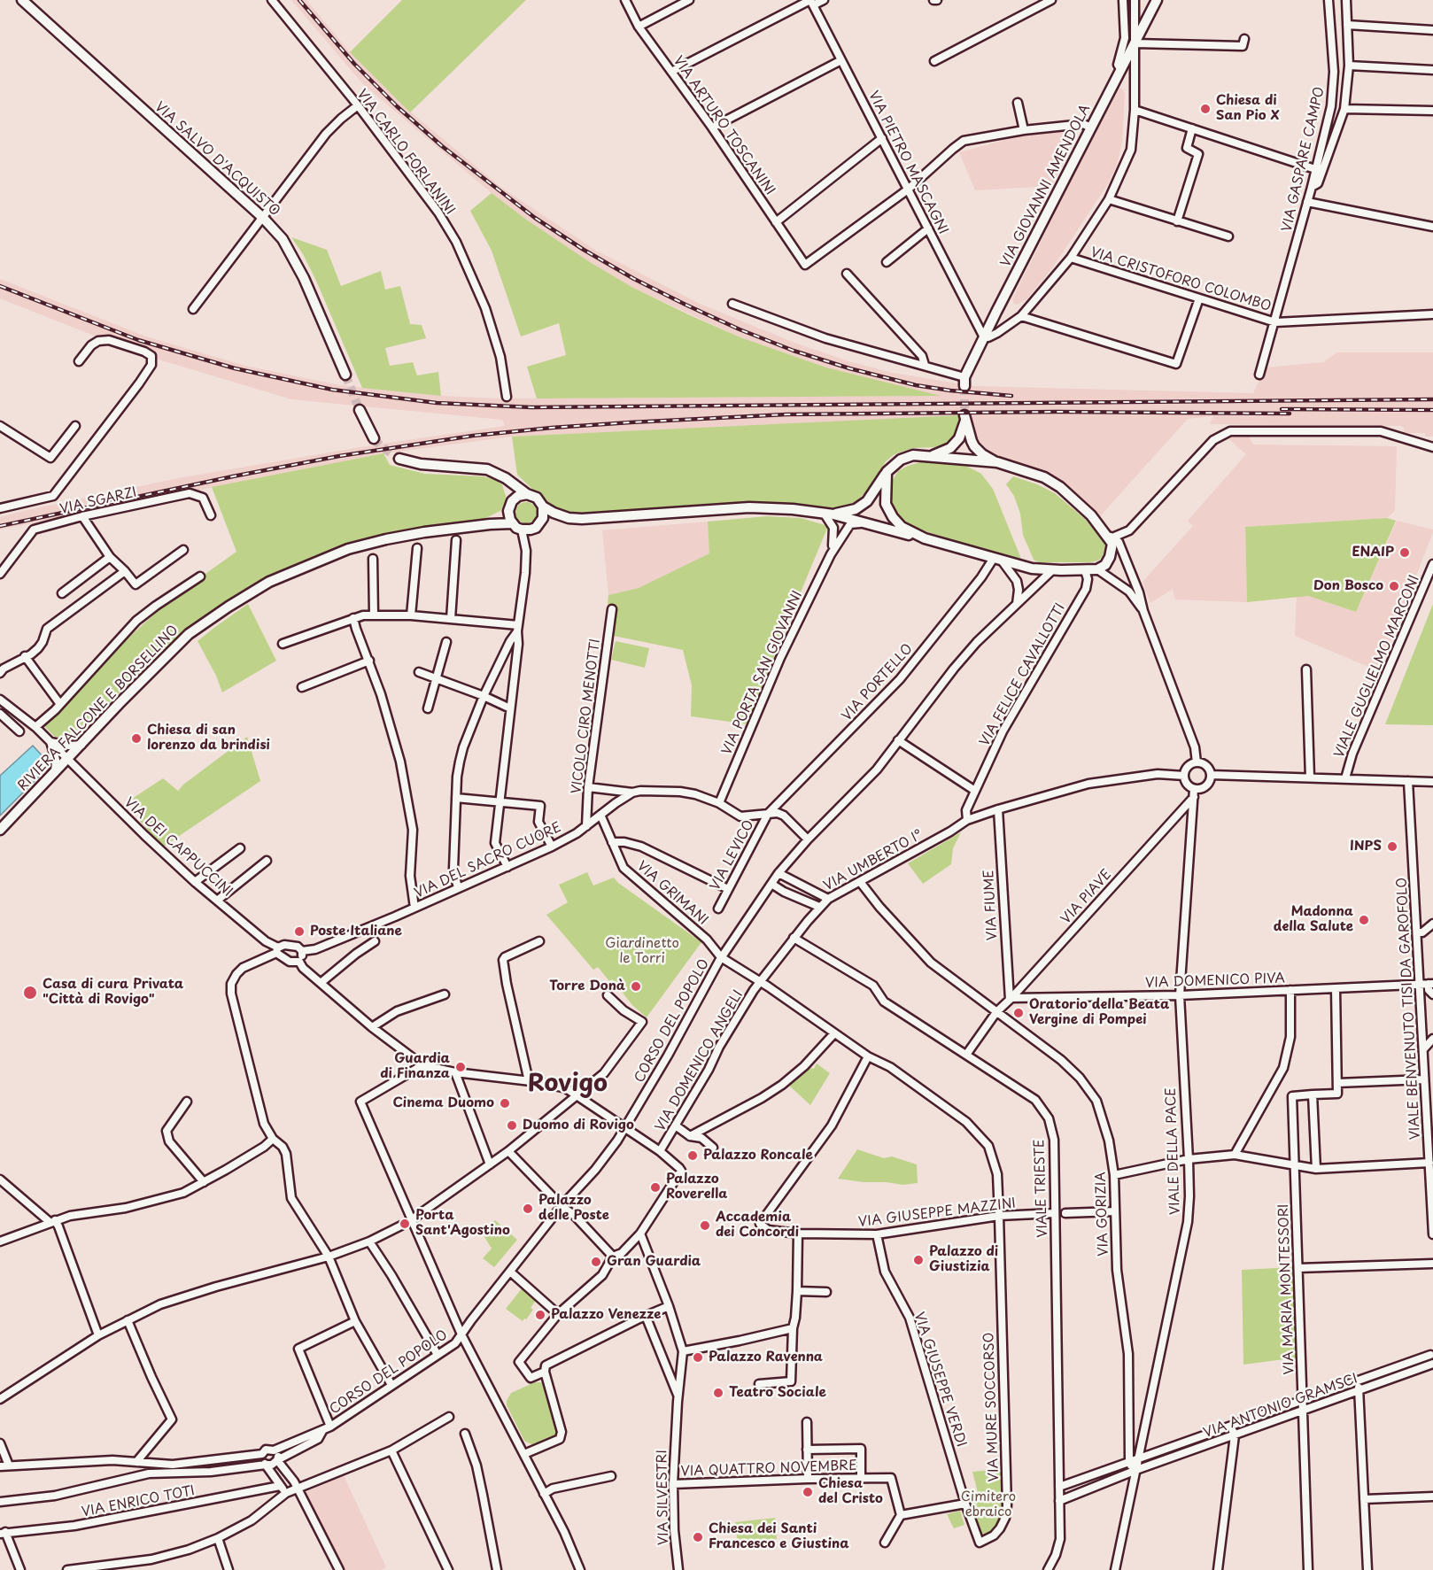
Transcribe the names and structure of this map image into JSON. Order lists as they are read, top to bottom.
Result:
{
  "streets": {
    "main road": ["VIA SALVO D'ACQUISTO", "VIA GIOVANNI AMENDOLA", "RIVIERA FALCONE E BORSELLINO"],
    "street": [
      "VIA ARTURO TOSCANINI",
      "VIA CARLO FORLANINI",
      "VIA GASPARE CAMPO",
      "VIA PIETRO MASCAGNI",
      "VIA CRISTOFORO COLOMBO",
      "VIA SGARZI",
      "VIALE GUGLIELMO MARCONI",
      "VIA PORTA SAN GIOVANNI",
      "VIA FELICE CAVALLOTTI",
      "VIA PORTELLO",
      "VICOLO CIRO MENOTTI",
      "VIA DEI CAPPUCCINI",
      "VIA LEVICO",
      "VIA DEL SACRO CUORE",
      "VIA UMBERTO I°",
      "VIA GRIMANI",
      "VIA PIAVE",
      "VIA FIUME",
      "VIA DOMENICO PIVA",
      "VIALE BENVENUTO TISI DA GAROFOLO",
      "CORSO DEL POPOLO",
      "VIA DOMENICO ANGELI",
      "VIALE DELLA PACE",
      "VIALE TRIESTE",
      "VIA GIUSEPPE MAZZINI",
      "VIA GORIZIA",
      "VIA MARIA MONTESSORI",
      "VIA GIUSEPPE VERDI",
      "VIA ANTONIO GRAMSCI",
      "VIA MURE SOCCORSO",
      "VIA QUATTRO NOVEMBRE",
      "VIA SILVESTRI",
      "VIA ENRICO TOTI"
    ]
  },
  "crossings": [
    ["VIA ARTURO TOSCANINI", "VIA PIETRO MASCAGNI"],
    ["VIA GASPARE CAMPO", "VIA CRISTOFORO COLOMBO"],
    ["VIA PIETRO MASCAGNI", "VIA GIOVANNI AMENDOLA"],
    ["VIA PIETRO MASCAGNI", "VIA CRISTOFORO COLOMBO"],
    ["VIA GIOVANNI AMENDOLA", "VIA CRISTOFORO COLOMBO"],
    ["VIA PORTA SAN GIOVANNI", "VIA DEL SACRO CUORE"],
    ["VIA FELICE CAVALLOTTI", "VIA UMBERTO I°"],
    ["VIA PORTELLO", "VIA LEVICO"],
    ["VIA PORTELLO", "VIA DEL SACRO CUORE"],
    ["RIVIERA FALCONE E BORSELLINO", "VIA DEI CAPPUCCINI"],
    ["VICOLO CIRO MENOTTI", "VIA DEL SACRO CUORE"],
    ["VIA LEVICO", "VIA DEL SACRO CUORE"],
    ["VIA DEL SACRO CUORE", "VIA GRIMANI"],
    ["VIA UMBERTO I°", "VIA GRIMANI"],
    ["VIA UMBERTO I°", "VIA PIAVE"],
    ["VIA UMBERTO I°", "VIA FIUME"],
    ["VIA UMBERTO I°", "VIA DOMENICO ANGELI"],
    ["VIA UMBERTO I°", "VIALE DELLA PACE"],
    ["VIA UMBERTO I°", "VIALE TRIESTE"],
    ["VIA UMBERTO I°", "VIA GORIZIA"],
    ["VIA GRIMANI", "CORSO DEL POPOLO"],
    ["VIA GRIMANI", "VIA DOMENICO ANGELI"],
    ["VIA GRIMANI", "VIA GIUSEPPE MAZZINI"],
    ["VIA GRIMANI", "VIA MURE SOCCORSO"],
    ["VIA PIAVE", "VIA FIUME"],
    ["VIA PIAVE", "VIA DOMENICO PIVA"],
    ["VIA PIAVE", "VIALE DELLA PACE"],
    ["VIA PIAVE", "VIALE TRIESTE"],
    ["VIA PIAVE", "VIA GORIZIA"],
    ["VIA FIUME", "VIA DOMENICO PIVA"],
    ["VIA DOMENICO PIVA", "VIALE BENVENUTO TISI DA GAROFOLO"],
    ["VIA DOMENICO PIVA", "VIALE DELLA PACE"],
    ["VIALE DELLA PACE", "VIA ANTONIO GRAMSCI"],
    ["VIALE TRIESTE", "VIA GIUSEPPE MAZZINI"],
    ["VIALE TRIESTE", "VIA ANTONIO GRAMSCI"],
    ["VIA GIUSEPPE MAZZINI", "VIA GIUSEPPE VERDI"],
    ["VIA GIUSEPPE MAZZINI", "VIA MURE SOCCORSO"],
    ["VIA GORIZIA", "VIA ANTONIO GRAMSCI"],
    ["VIA MARIA MONTESSORI", "VIA ANTONIO GRAMSCI"],
    ["VIA GIUSEPPE VERDI", "VIA MURE SOCCORSO"],
    ["VIA QUATTRO NOVEMBRE", "VIA SILVESTRI"]
  ],
  "districts": ["Rovigo"],
  "parks": ["Giardinetto le Torri", "Cimitero ebraico"],
  "places": [
    "Chiesa di San Pio X",
    "ENAIP",
    "Don Bosco",
    "Chiesa di san lorenzo da brindisi",
    "INPS",
    "Madonna della Salute",
    "Poste Italiane",
    "Torre Donà",
    "Casa di cura Privata \"Città di Rovigo\"",
    "Oratorio della Beata Vergine di Pompei",
    "Guardia di Finanza",
    "Cinema Duomo",
    "Duomo di Rovigo",
    "Palazzo Roncale",
    "Palazzo Roverella",
    "Palazzo delle Poste",
    "Porta Sant'Agostino",
    "Accademia dei Concordi",
    "Palazzo di Giustizia",
    "Gran Guardia",
    "Palazzo Venezze",
    "Palazzo Ravenna",
    "Teatro Sociale",
    "Chiesa del Cristo",
    "Chiesa dei Santi Francesco e Giustina"
  ]
}
